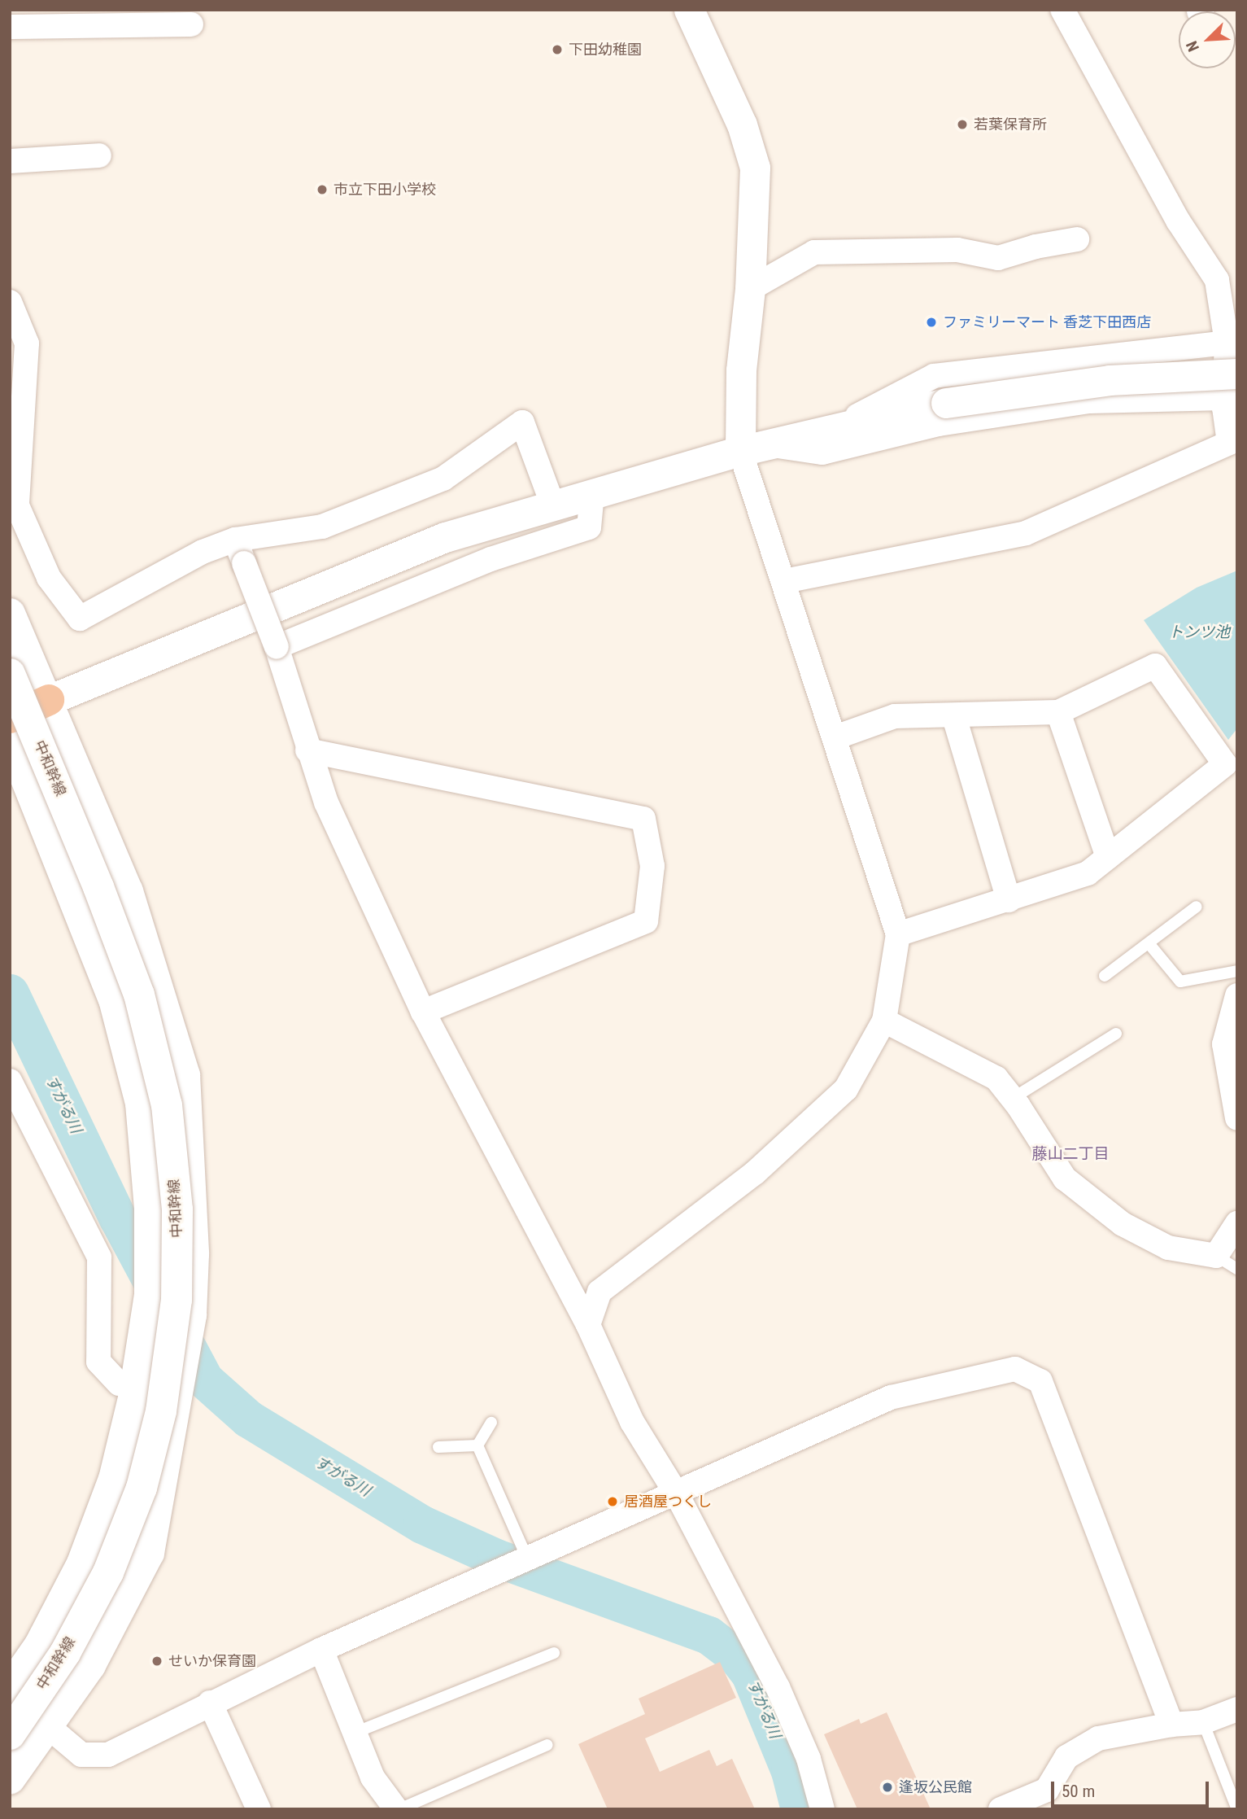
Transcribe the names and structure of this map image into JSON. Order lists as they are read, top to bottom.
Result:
{
  "streets": {
    "main road": ["中和幹線"]
  },
  "districts": ["藤山二丁目"],
  "water": ["トンツ池", "すがる川"],
  "places": [
    "下田幼稚園",
    "若葉保育所",
    "市立下田小学校",
    "ファミリーマート 香芝下田西店",
    "居酒屋つくし",
    "せいか保育園",
    "逢坂公民館"
  ],
  "scale_bar": "50 m",
  "north": "bottom left"
}
